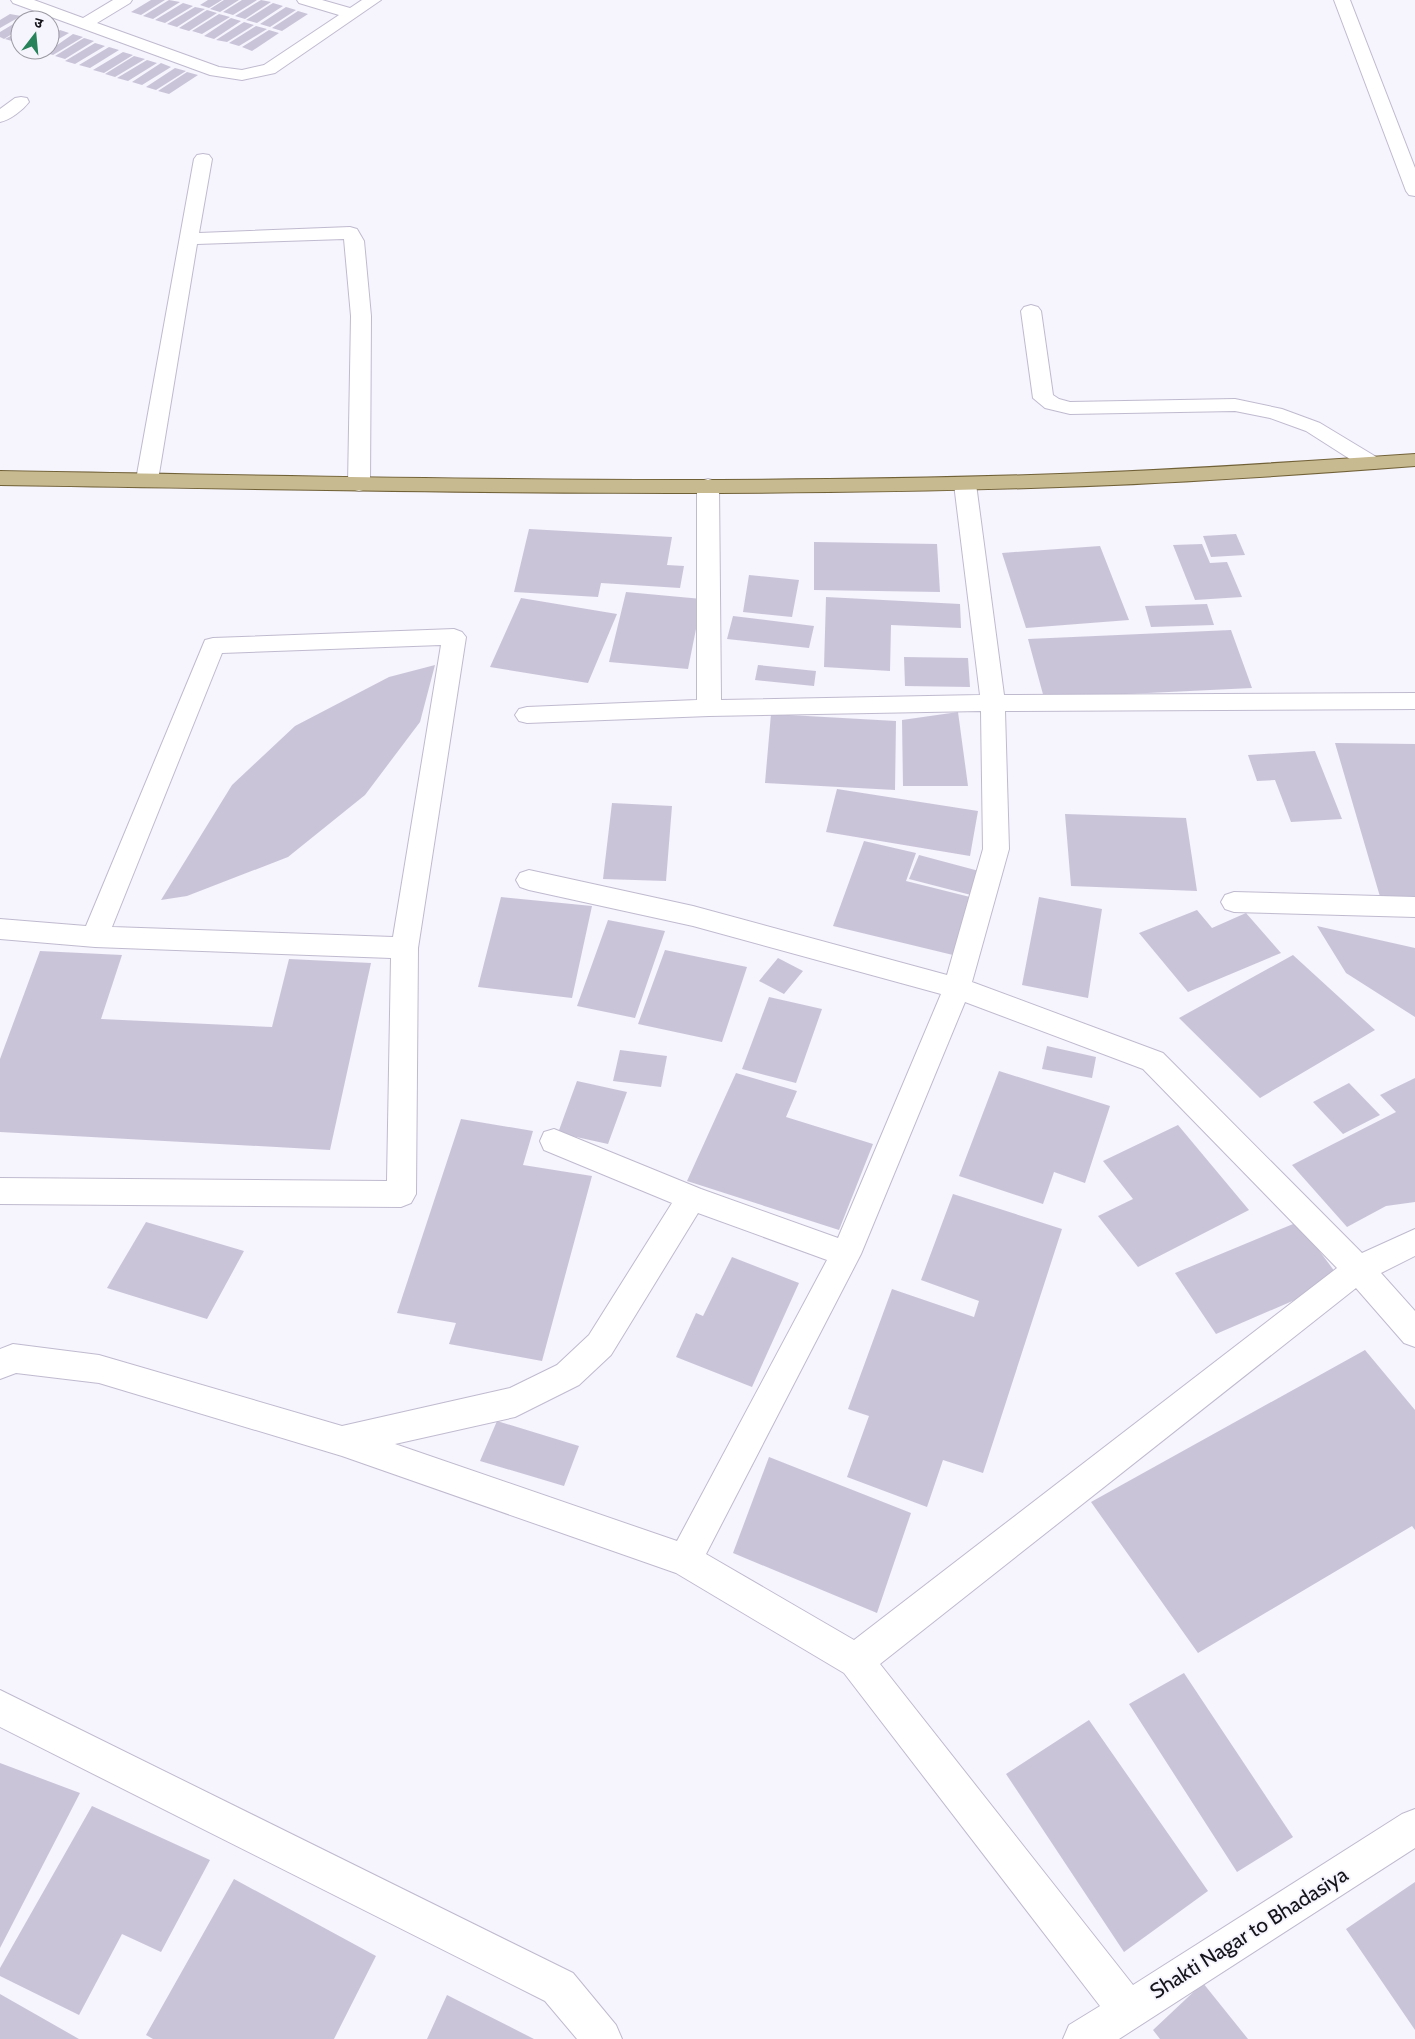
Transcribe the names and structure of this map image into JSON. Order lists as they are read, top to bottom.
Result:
{
  "streets": {
    "street": ["Shakti Nagar to Bhadasiya"]
  },
  "north": "top"
}
